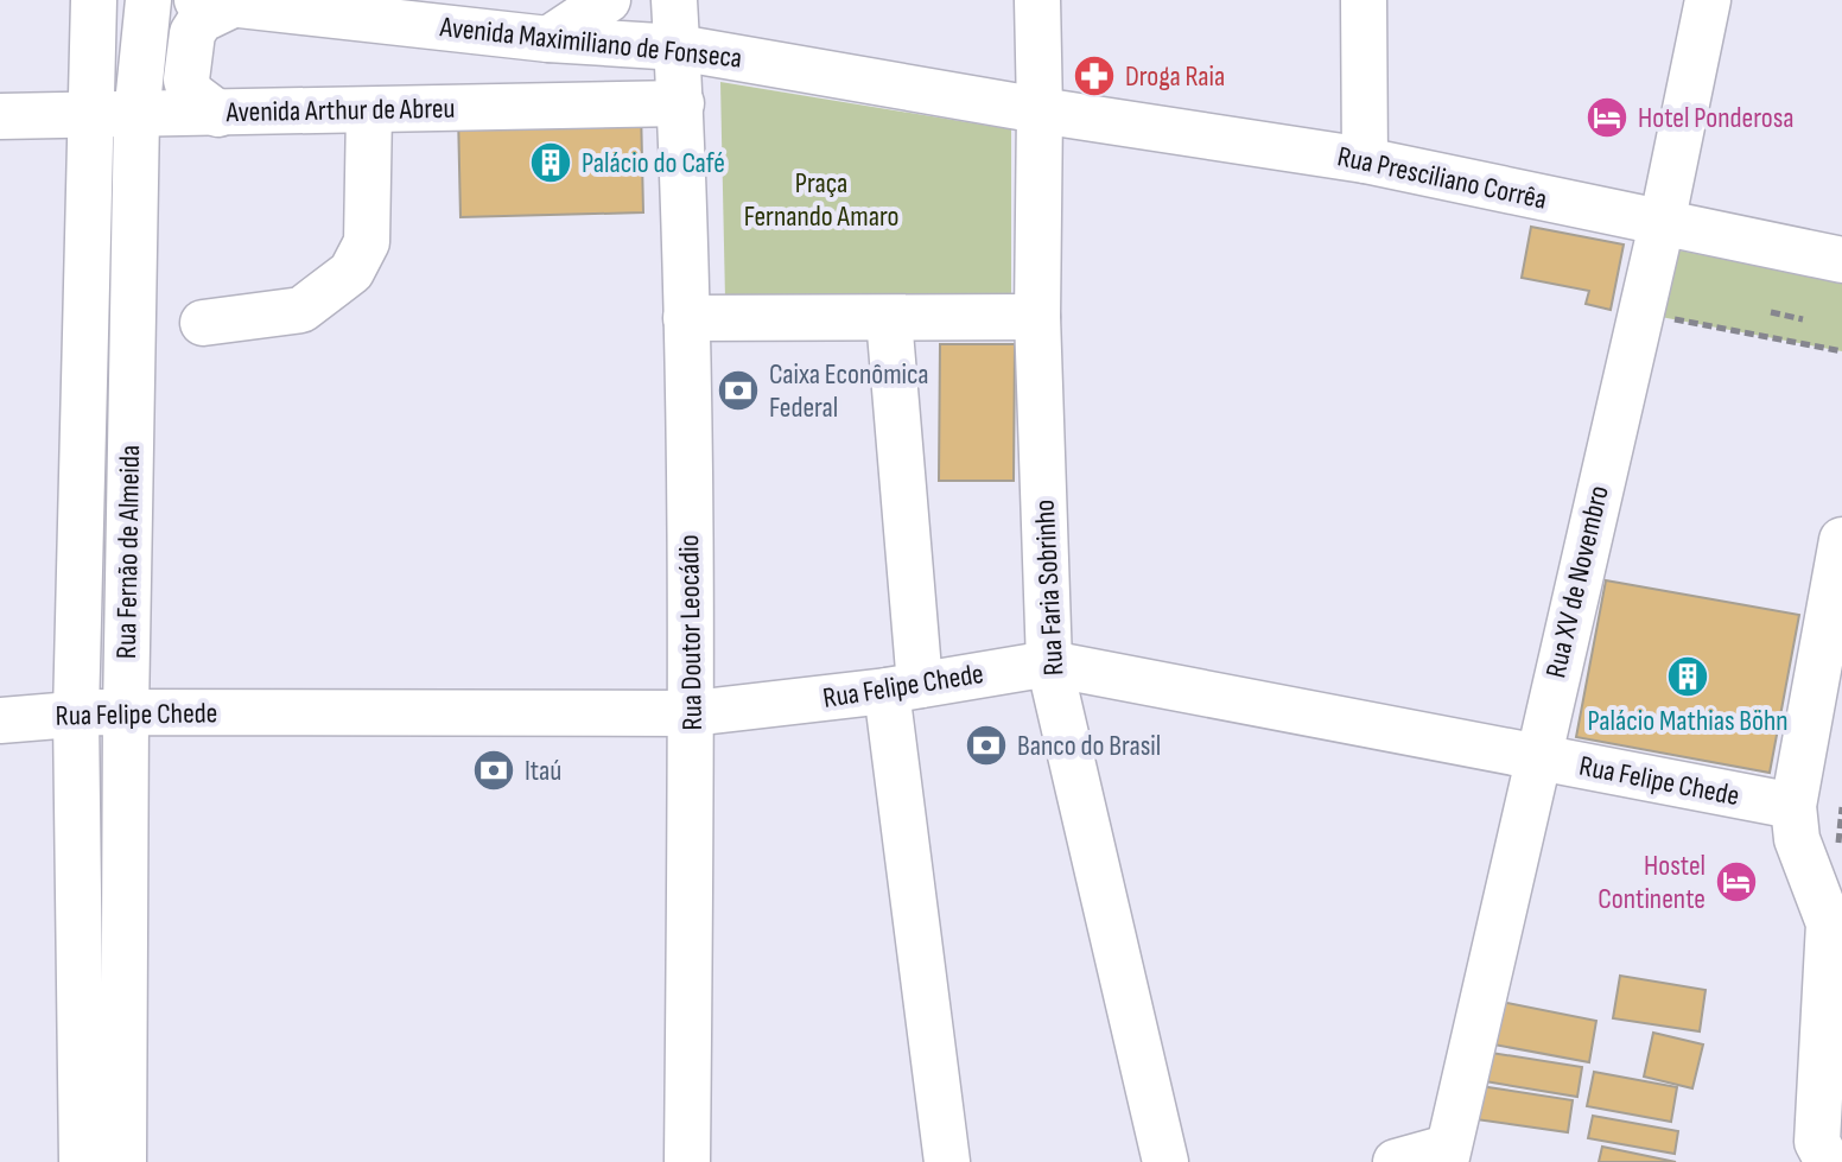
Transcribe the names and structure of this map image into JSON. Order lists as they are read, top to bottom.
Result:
{
  "streets": {
    "street": [
      "Avenida Maximiliano de Fonseca",
      "Avenida Arthur de Abreu",
      "Rua Presciliano Corrêa",
      "Rua Fernão de Almeida",
      "Rua XV de Novembro",
      "Rua Faria Sobrinho",
      "Rua Doutor Leocádio",
      "Rua Felipe Chede"
    ]
  },
  "crossings": [
    ["Avenida Maximiliano de Fonseca", "Rua Presciliano Corrêa"],
    ["Avenida Maximiliano de Fonseca", "Rua Faria Sobrinho"],
    ["Avenida Maximiliano de Fonseca", "Rua Doutor Leocádio"],
    ["Avenida Arthur de Abreu", "Rua Fernão de Almeida"],
    ["Avenida Arthur de Abreu", "Rua Doutor Leocádio"],
    ["Rua Presciliano Corrêa", "Rua XV de Novembro"],
    ["Rua Presciliano Corrêa", "Rua Faria Sobrinho"],
    ["Rua Fernão de Almeida", "Rua Felipe Chede"],
    ["Rua XV de Novembro", "Rua Felipe Chede"],
    ["Rua Faria Sobrinho", "Rua Felipe Chede"],
    ["Rua Doutor Leocádio", "Rua Felipe Chede"]
  ],
  "parks": ["Praça Fernando Amaro"],
  "places": {
    "pharmacy": ["Droga Raia"],
    "hotel": ["Hotel Ponderosa", "Hostel Continente"],
    "building": ["Palácio do Café", "Palácio Mathias Böhn"],
    "bank": ["Caixa Econômica Federal", "Banco do Brasil", "Itaú"]
  }
}
